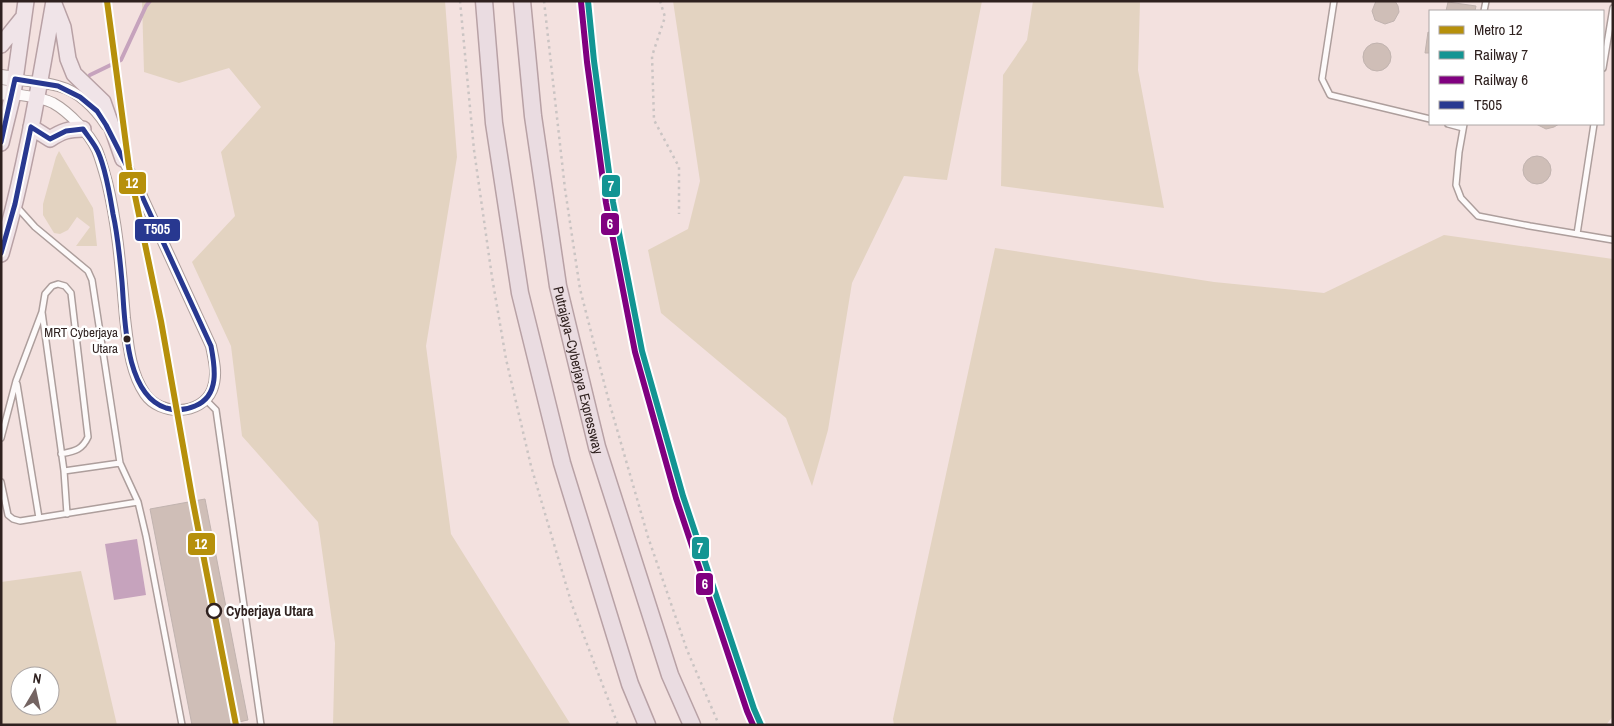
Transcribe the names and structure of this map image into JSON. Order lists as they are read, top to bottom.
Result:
{
  "streets": {
    "highway": ["Putrajaya–Cyberjaya Expressway"]
  },
  "places": ["MRT Cyberjaya Utara", "Cyberjaya Utara"],
  "lines": [
    "metro line 12",
    "rail line 7",
    "rail line 6",
    "transit line T505"
  ],
  "legend": [
    "Metro 12",
    "Railway 7",
    "Railway 6",
    "T505"
  ],
  "north": "top"
}
